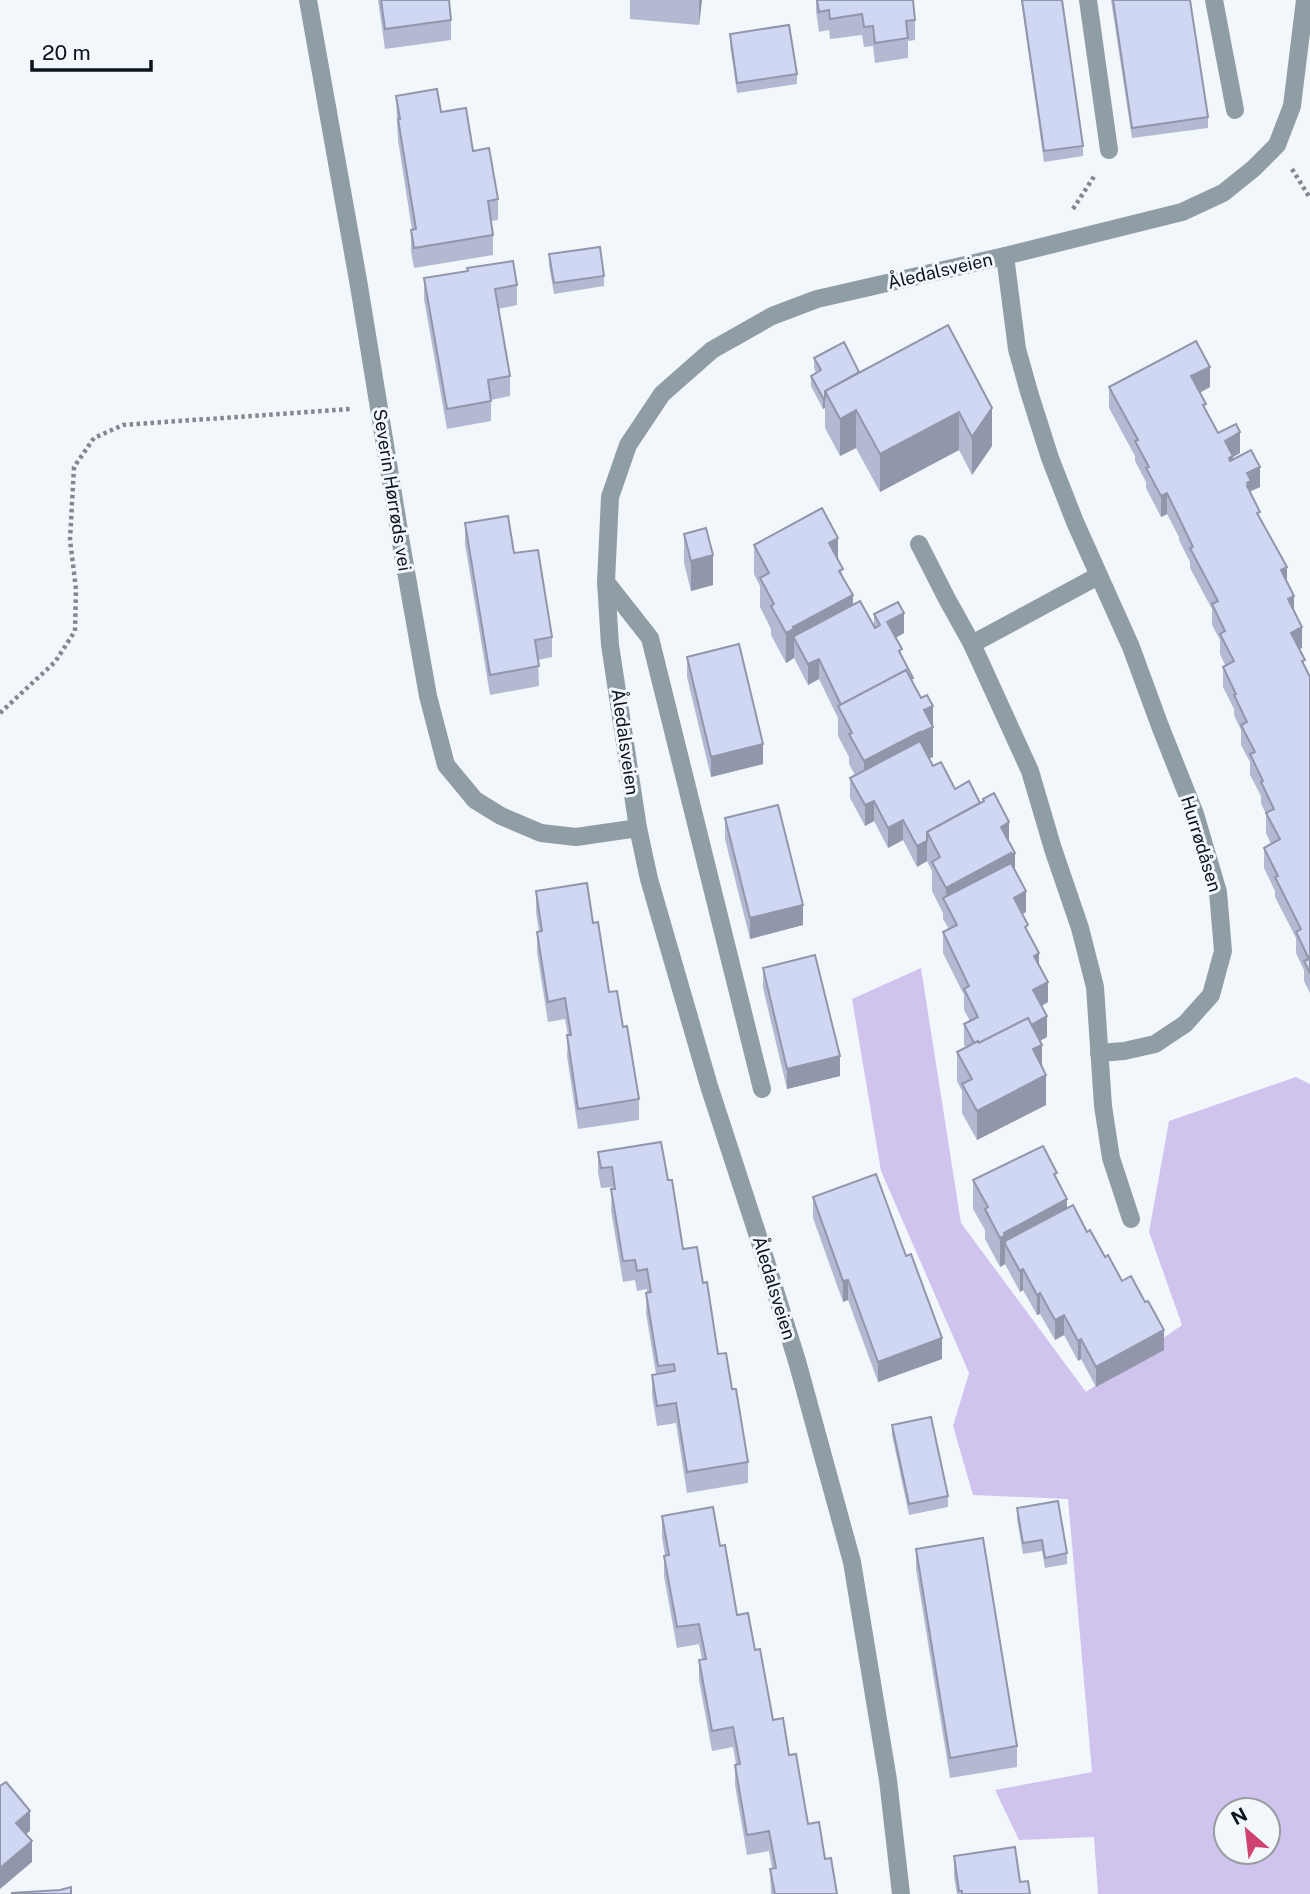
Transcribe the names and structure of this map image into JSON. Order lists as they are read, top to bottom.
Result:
{
  "streets": {
    "street": ["Åledalsveien", "Severin Hørrøds vei", "Hurrødåsen"]
  },
  "crossings": [
    ["Åledalsveien", "Severin Hørrøds vei"],
    ["Åledalsveien", "Hurrødåsen"]
  ],
  "scale_bar": "20 m",
  "north": "top left"
}
